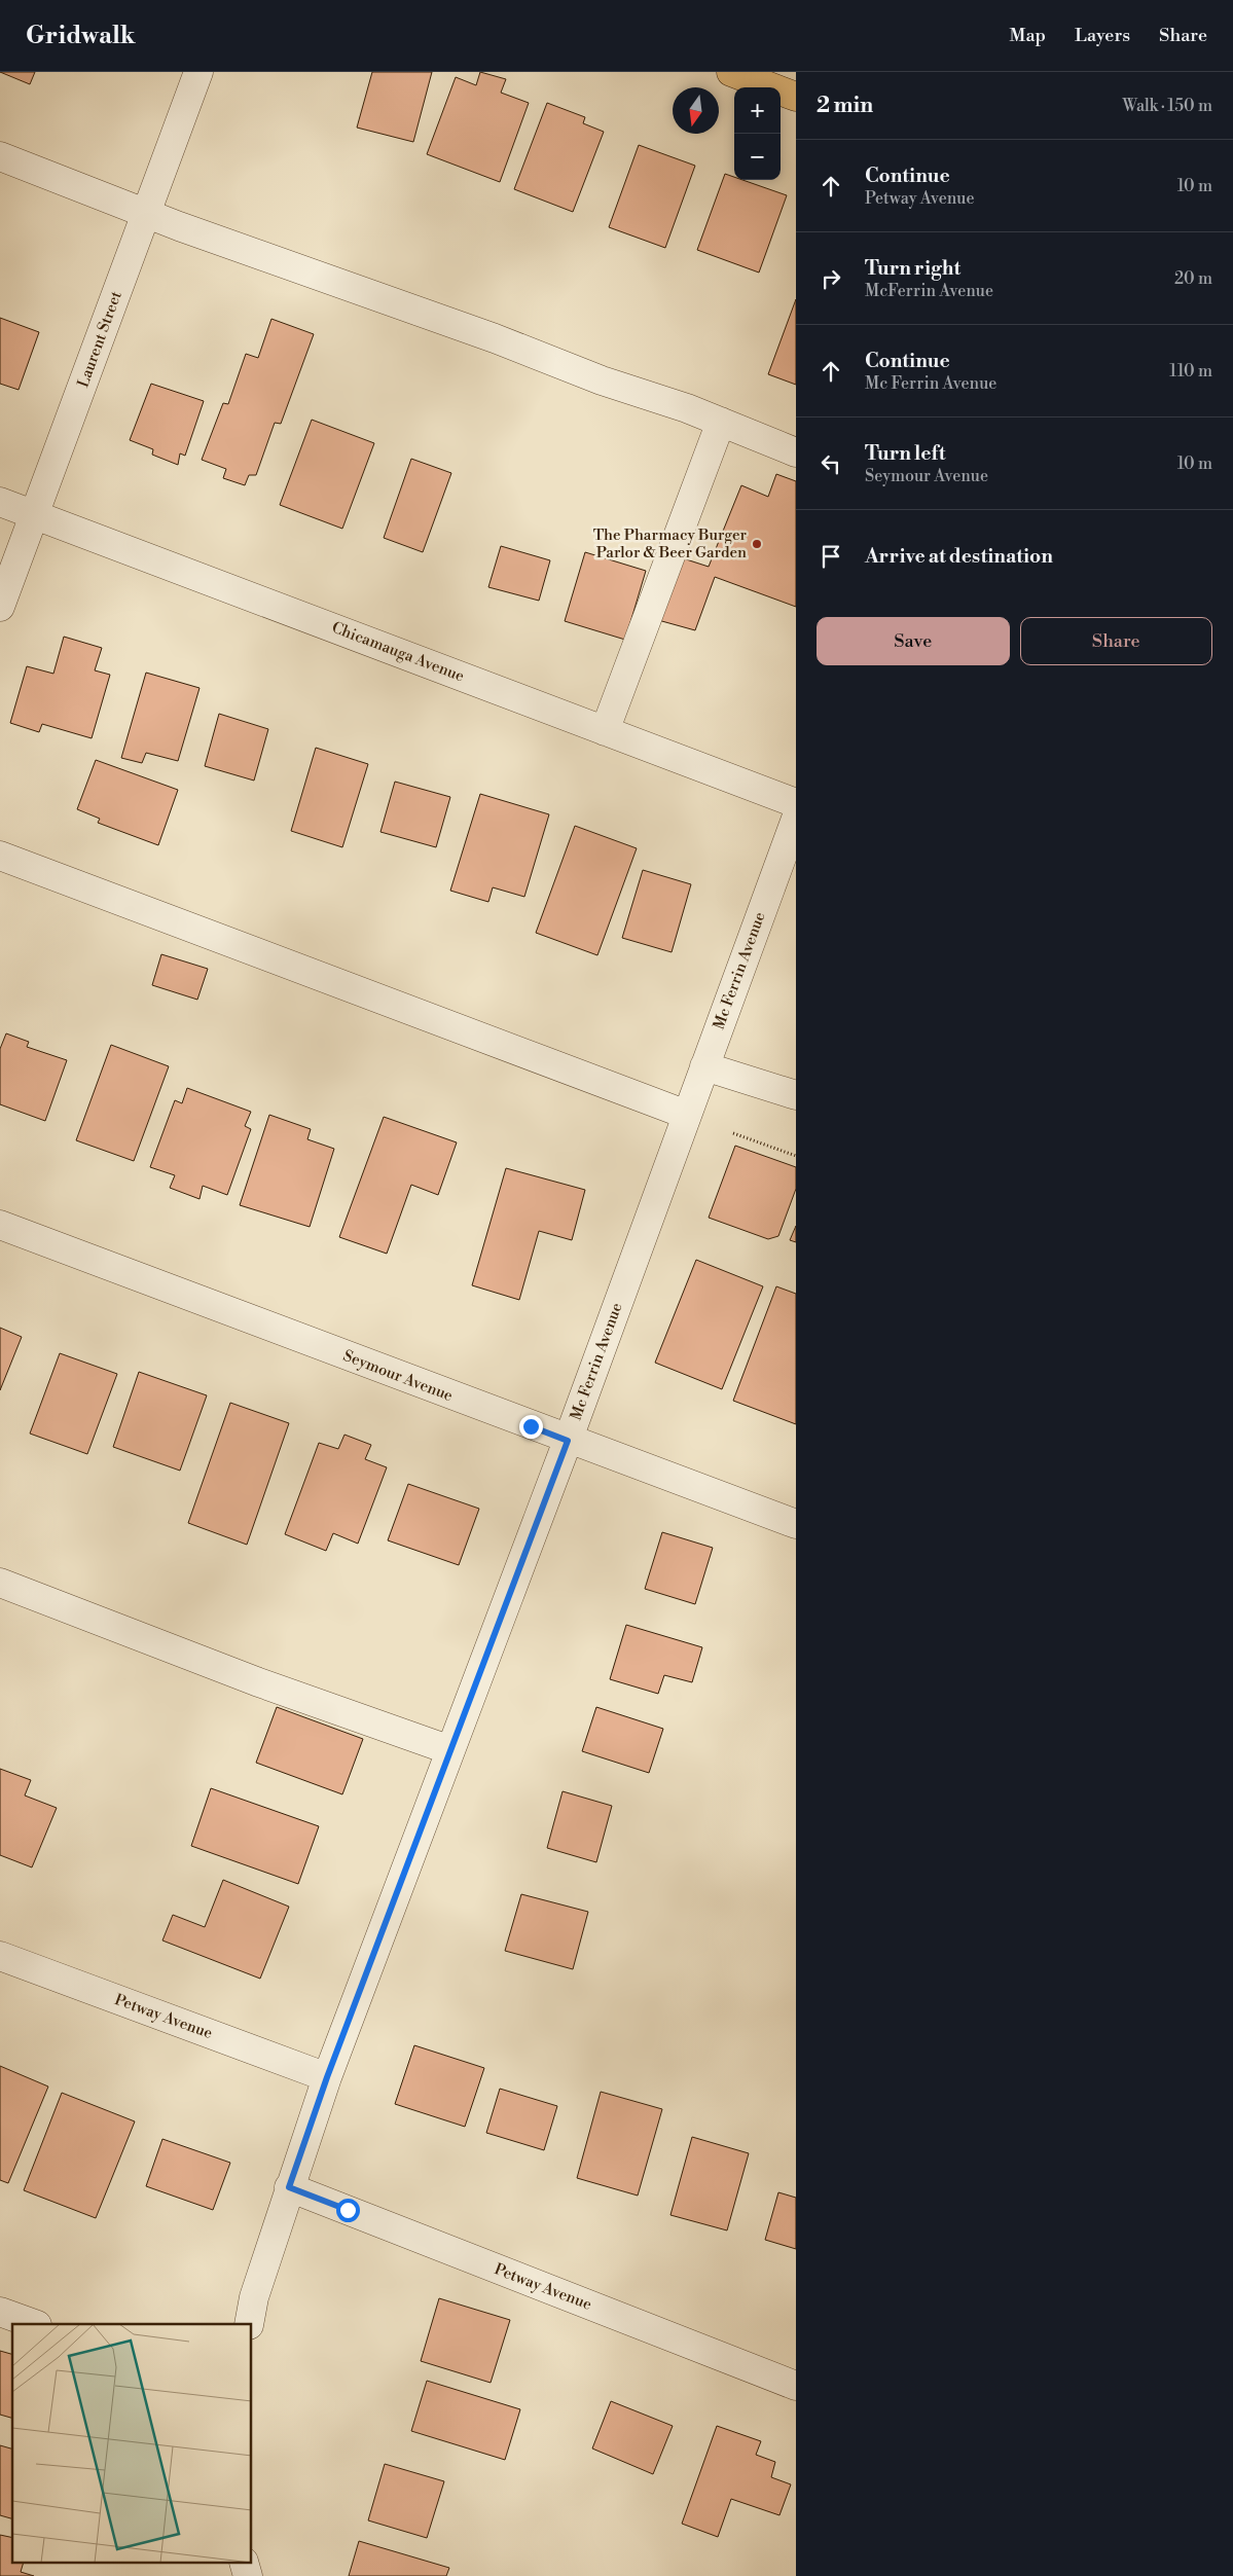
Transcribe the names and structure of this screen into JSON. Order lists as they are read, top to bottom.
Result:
{
  "streets": {
    "street": [
      "Laurent Street",
      "Chicamauga Avenue",
      "Mc Ferrin Avenue",
      "Seymour Avenue",
      "Petway Avenue"
    ]
  },
  "crossings": [
    ["Laurent Street", "Chicamauga Avenue"],
    ["Mc Ferrin Avenue", "Seymour Avenue"],
    ["Mc Ferrin Avenue", "Petway Avenue"]
  ],
  "places": ["The Pharmacy Burger Parlor & Beer Garden"],
  "north": "bottom",
  "page": {
    "header": "Gridwalk",
    "nav": ["Map", "Layers", "Share"],
    "heading": ["2 min", "Walk · 150 m"],
    "map_buttons": ["+", "−"],
    "list": [
      ["Continue", "Petway Avenue", "10 m"],
      ["Turn right", "McFerrin Avenue", "20 m"],
      ["Continue", "Mc Ferrin Avenue", "110 m"],
      ["Turn left", "Seymour Avenue", "10 m"],
      "Arrive at destination"
    ],
    "buttons": ["Save", "Share"]
  }
}
